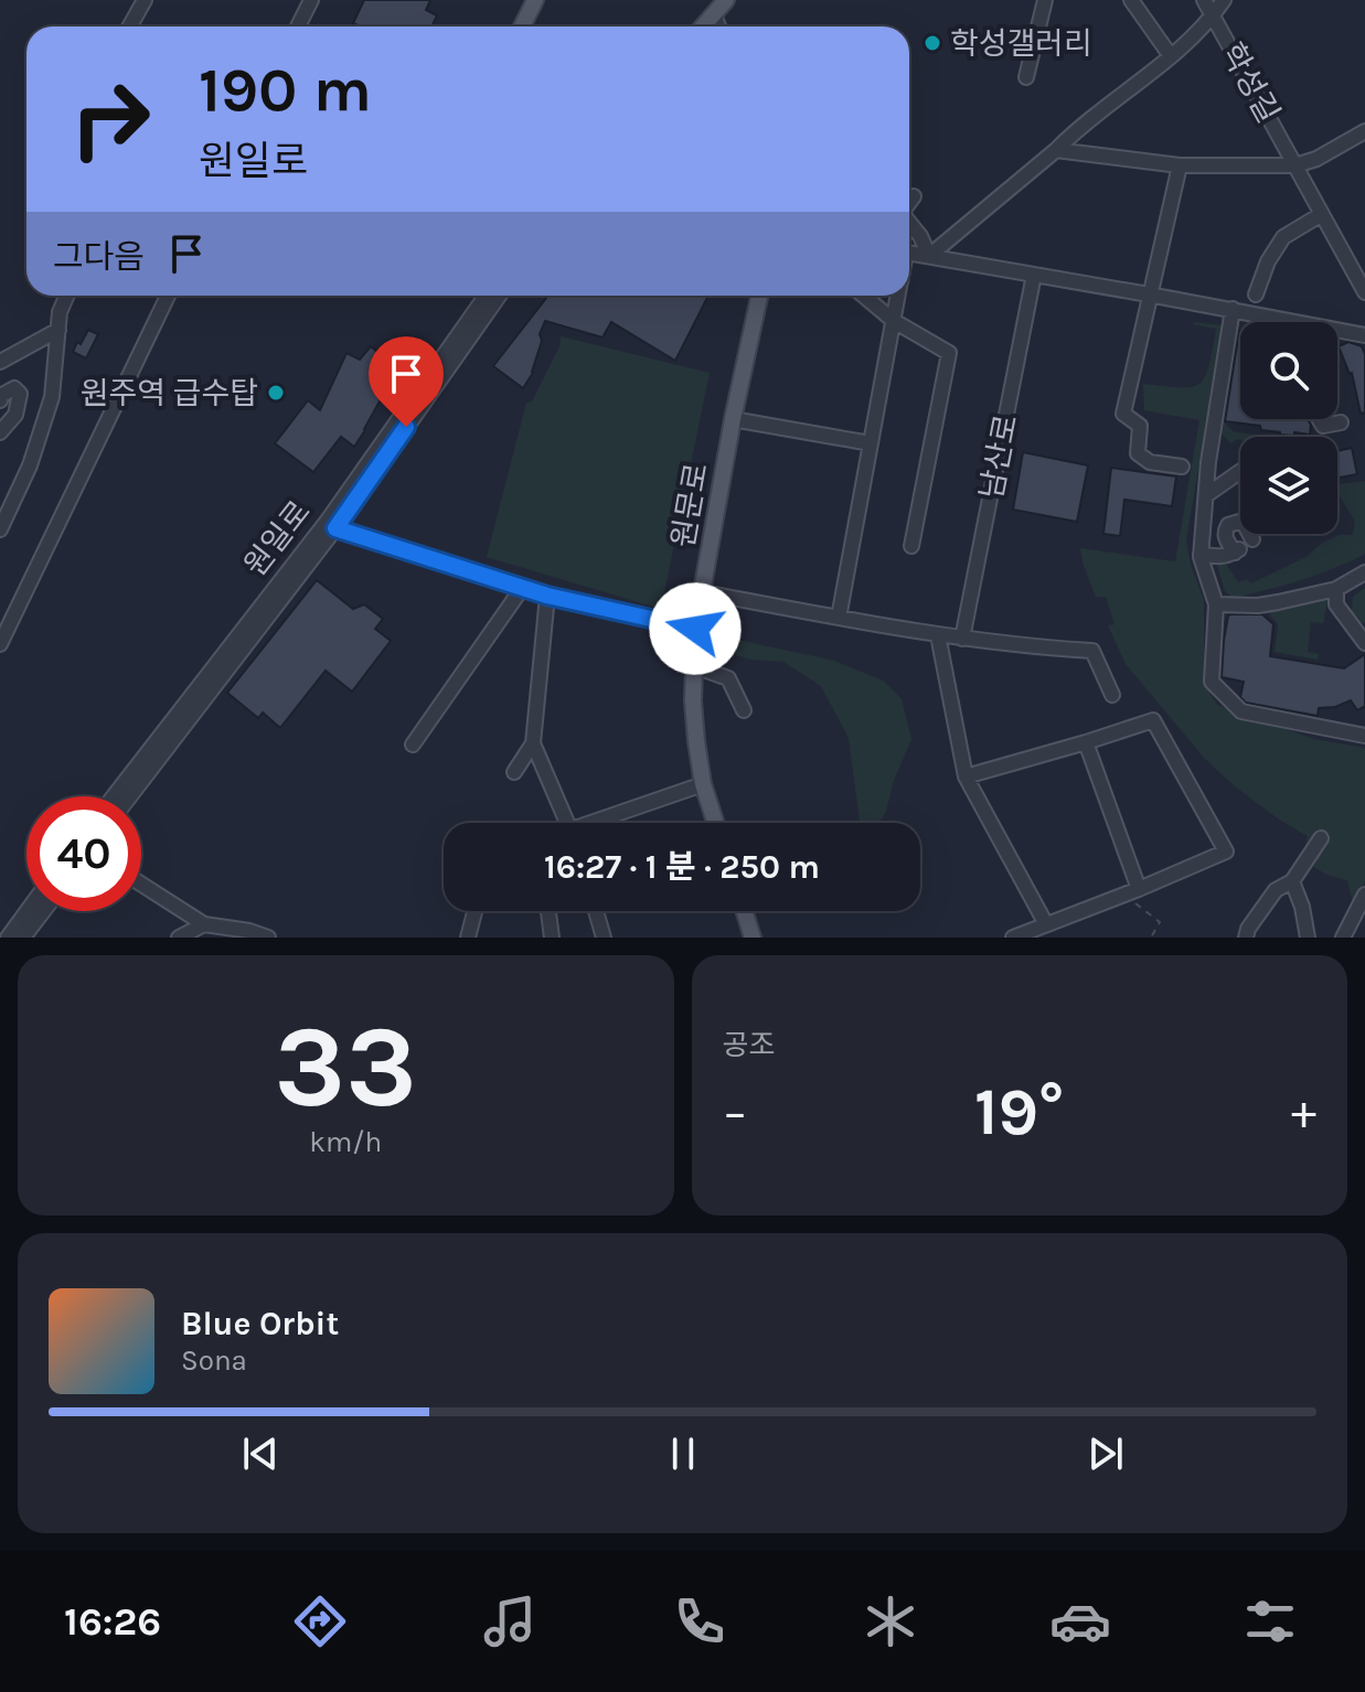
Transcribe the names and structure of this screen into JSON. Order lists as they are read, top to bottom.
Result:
{
  "streets": {
    "main road": ["원문로"],
    "street": ["학성길", "남산로", "원일로"]
  },
  "places": ["학성갤러리", "원주역 급수탑"],
  "page": {
    "turn": ["190 m", "원일로"],
    "then": "그다음",
    "limit": "40",
    "trip": "16:27 · 1 분 · 250 m",
    "tile": [
      ["33", "km/h"],
      "공조"
    ],
    "heat": ["−", "19°", "+"],
    "song": ["Blue Orbit", "Sona"],
    "tabs": "16:26"
  }
}
